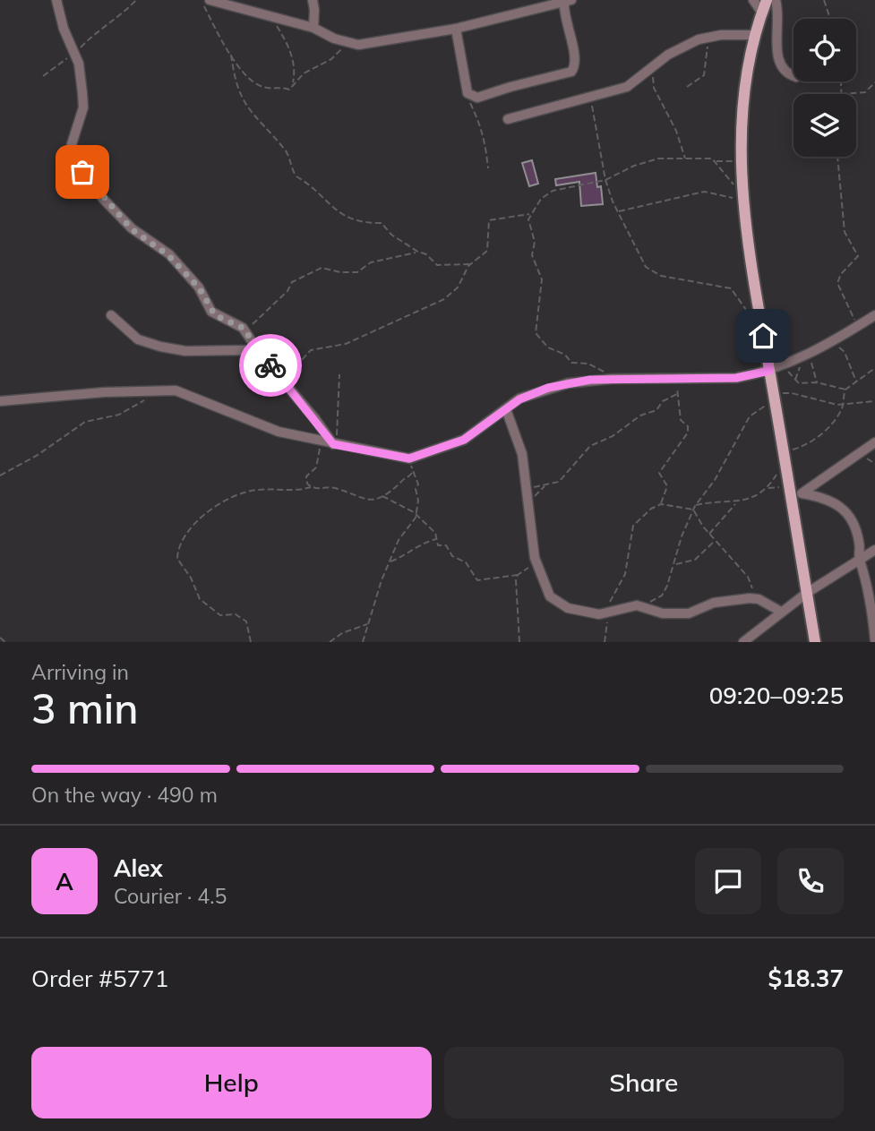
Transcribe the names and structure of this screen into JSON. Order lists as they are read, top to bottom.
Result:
{
  "page": {
    "heading": ["3 min", "Arriving in", "09:20–09:25"],
    "panel": [
      "Alex",
      "Courier · 4.5",
      "Order #5771",
      "$18.37"
    ],
    "bar": "On the way · 490 m",
    "round": "A",
    "buttons": ["Help", "Share"]
  }
}
